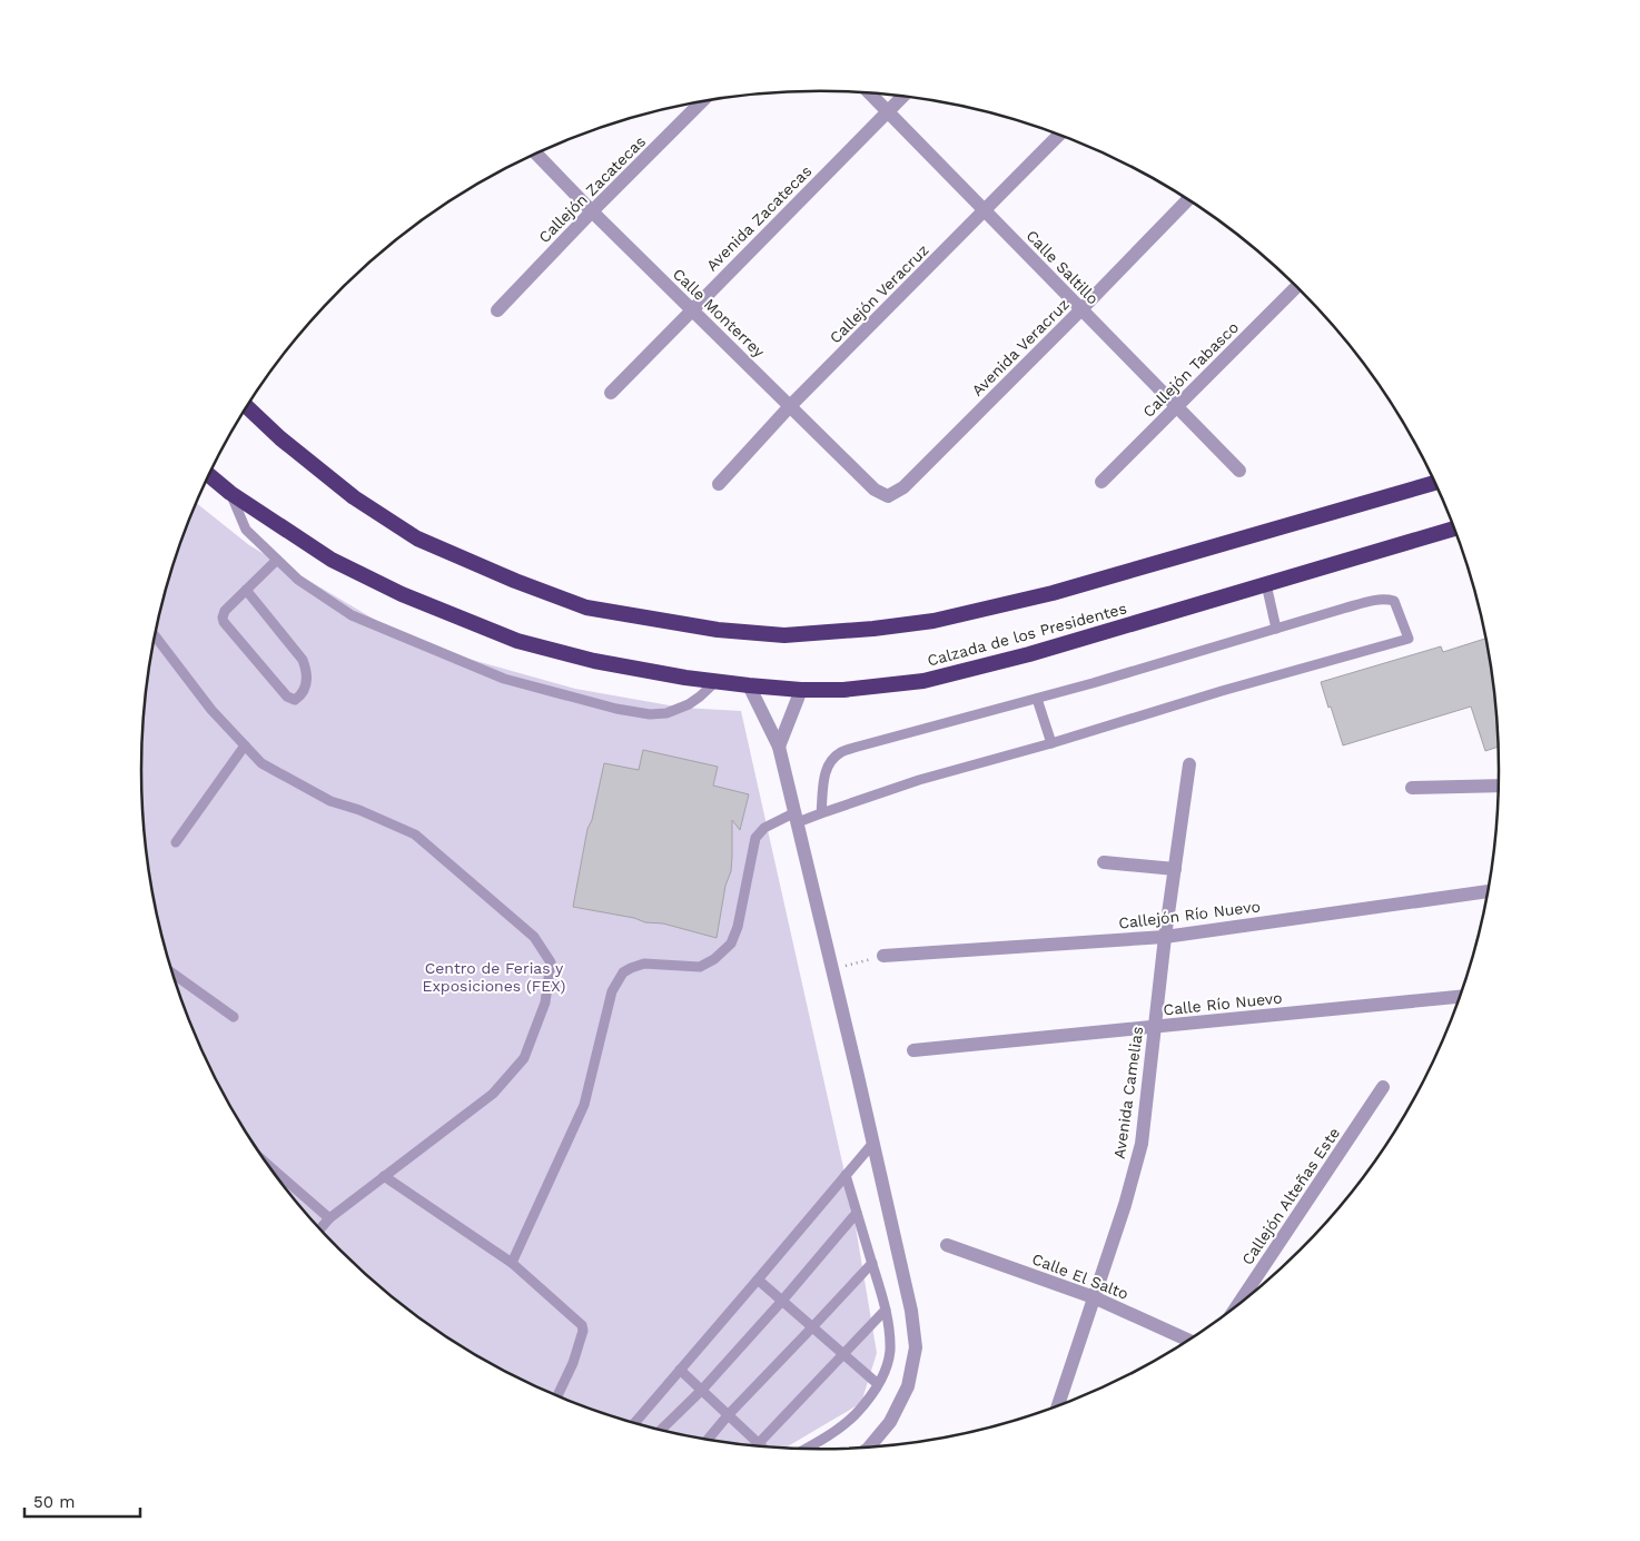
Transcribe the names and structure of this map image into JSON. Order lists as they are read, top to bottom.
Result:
{
  "streets": {
    "highway": ["Calzada de los Presidentes"],
    "street": [
      "Callejón Zacatecas",
      "Avenida Zacatecas",
      "Calle Saltillo",
      "Callejón Veracruz",
      "Calle Monterrey",
      "Avenida Veracruz",
      "Callejón Tabasco",
      "Callejón Río Nuevo",
      "Calle Río Nuevo",
      "Avenida Camelias",
      "Callejón Alteñas Este",
      "Calle El Salto"
    ]
  },
  "crossings": [
    ["Callejón Zacatecas", "Calle Monterrey"],
    ["Avenida Zacatecas", "Calle Saltillo"],
    ["Avenida Zacatecas", "Calle Monterrey"],
    ["Calle Saltillo", "Callejón Veracruz"],
    ["Calle Saltillo", "Avenida Veracruz"],
    ["Calle Saltillo", "Callejón Tabasco"],
    ["Callejón Veracruz", "Calle Monterrey"],
    ["Calle Monterrey", "Avenida Veracruz"],
    ["Callejón Río Nuevo", "Avenida Camelias"],
    ["Calle Río Nuevo", "Avenida Camelias"],
    ["Avenida Camelias", "Calle El Salto"]
  ],
  "parks": ["Centro de Ferias y Exposiciones (FEX)"],
  "scale_bar": "50 m"
}
